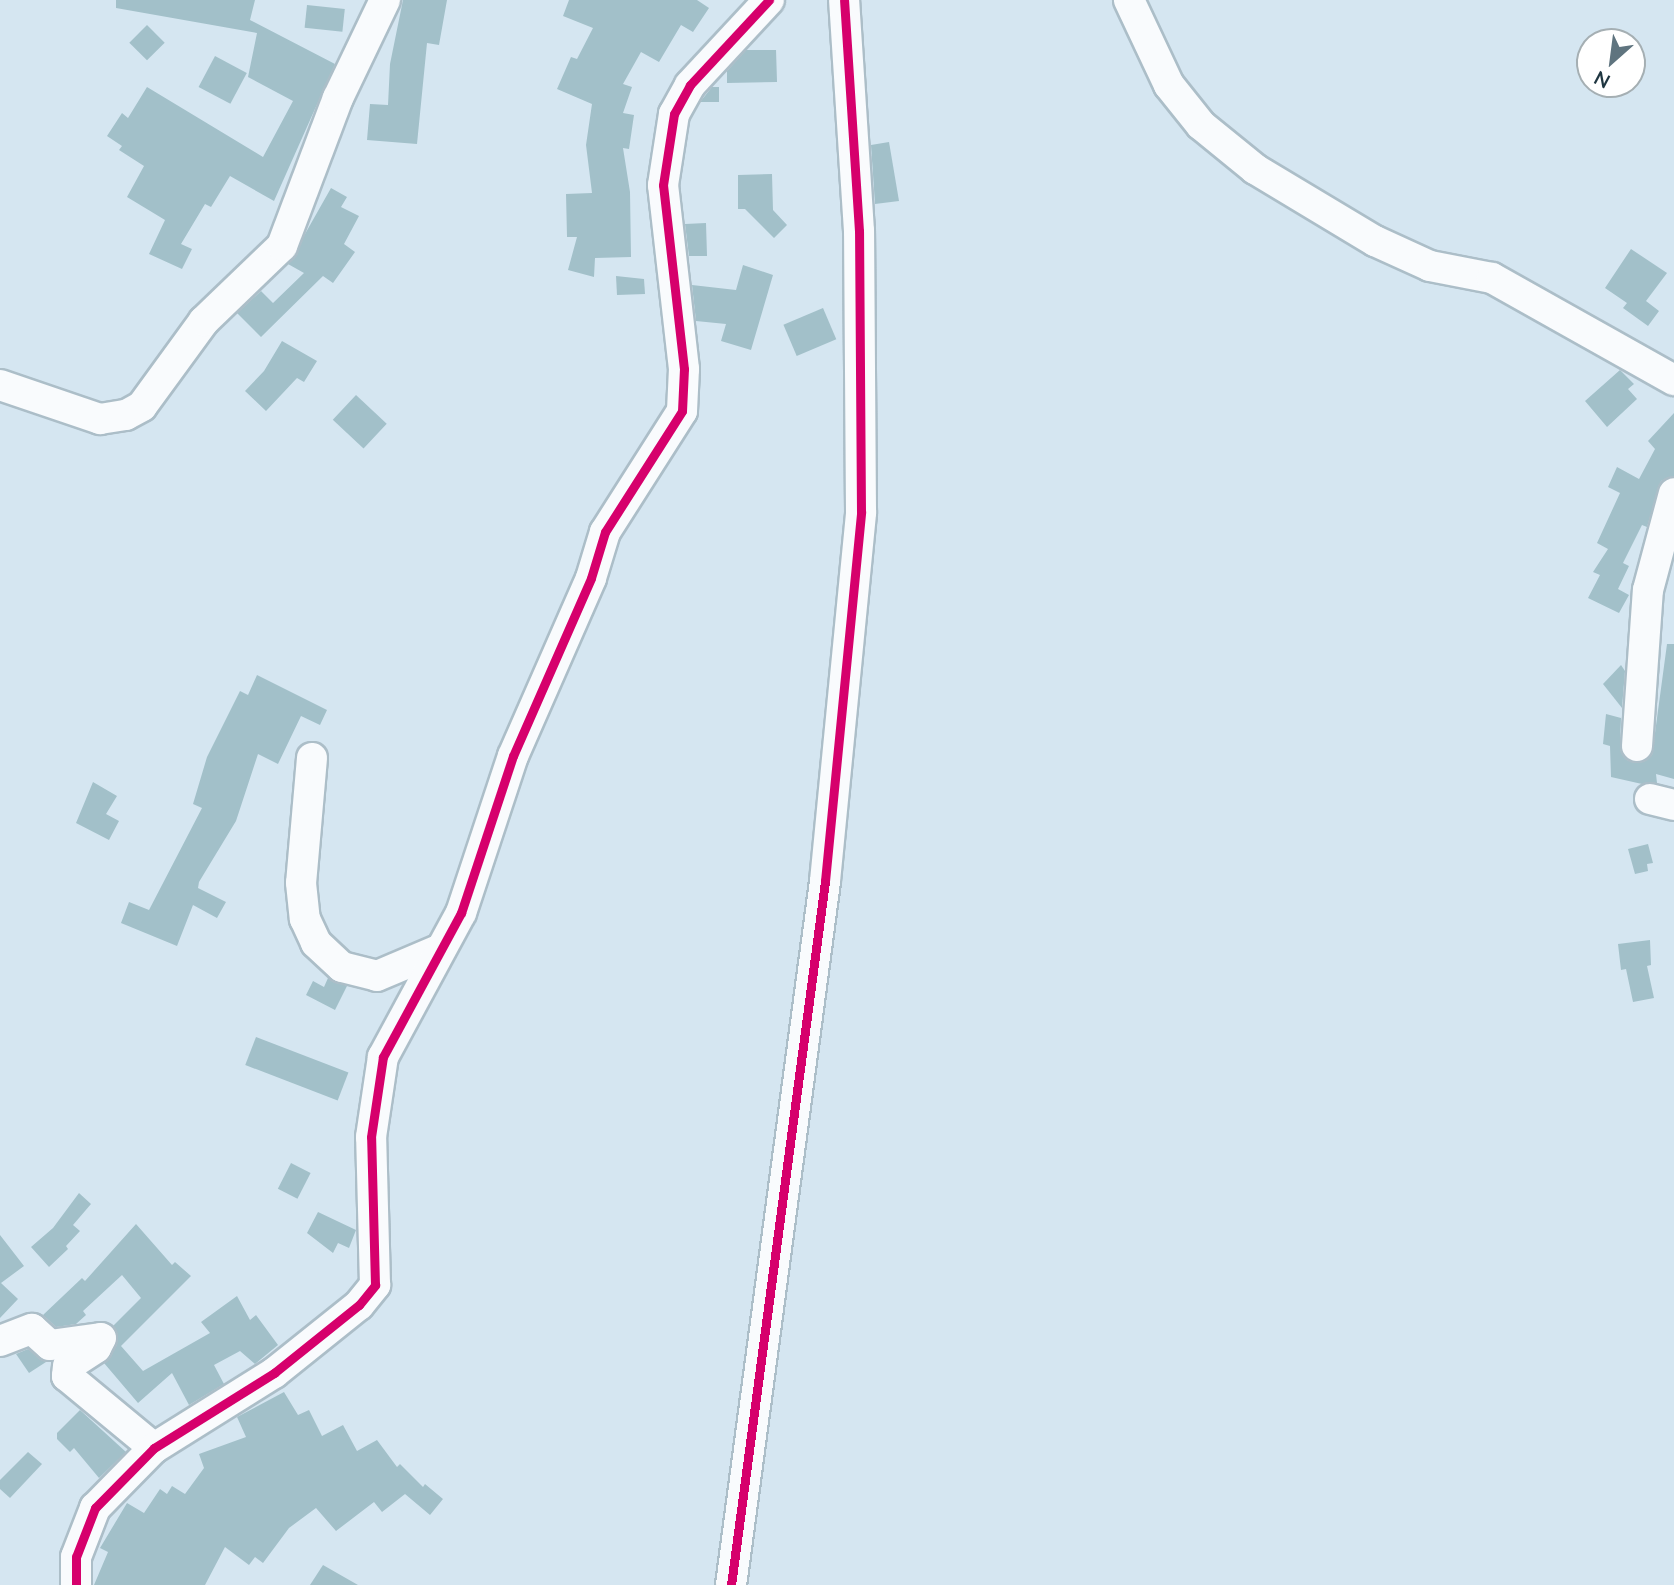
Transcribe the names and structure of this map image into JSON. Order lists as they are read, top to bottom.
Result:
{
  "north": "bottom left"
}
